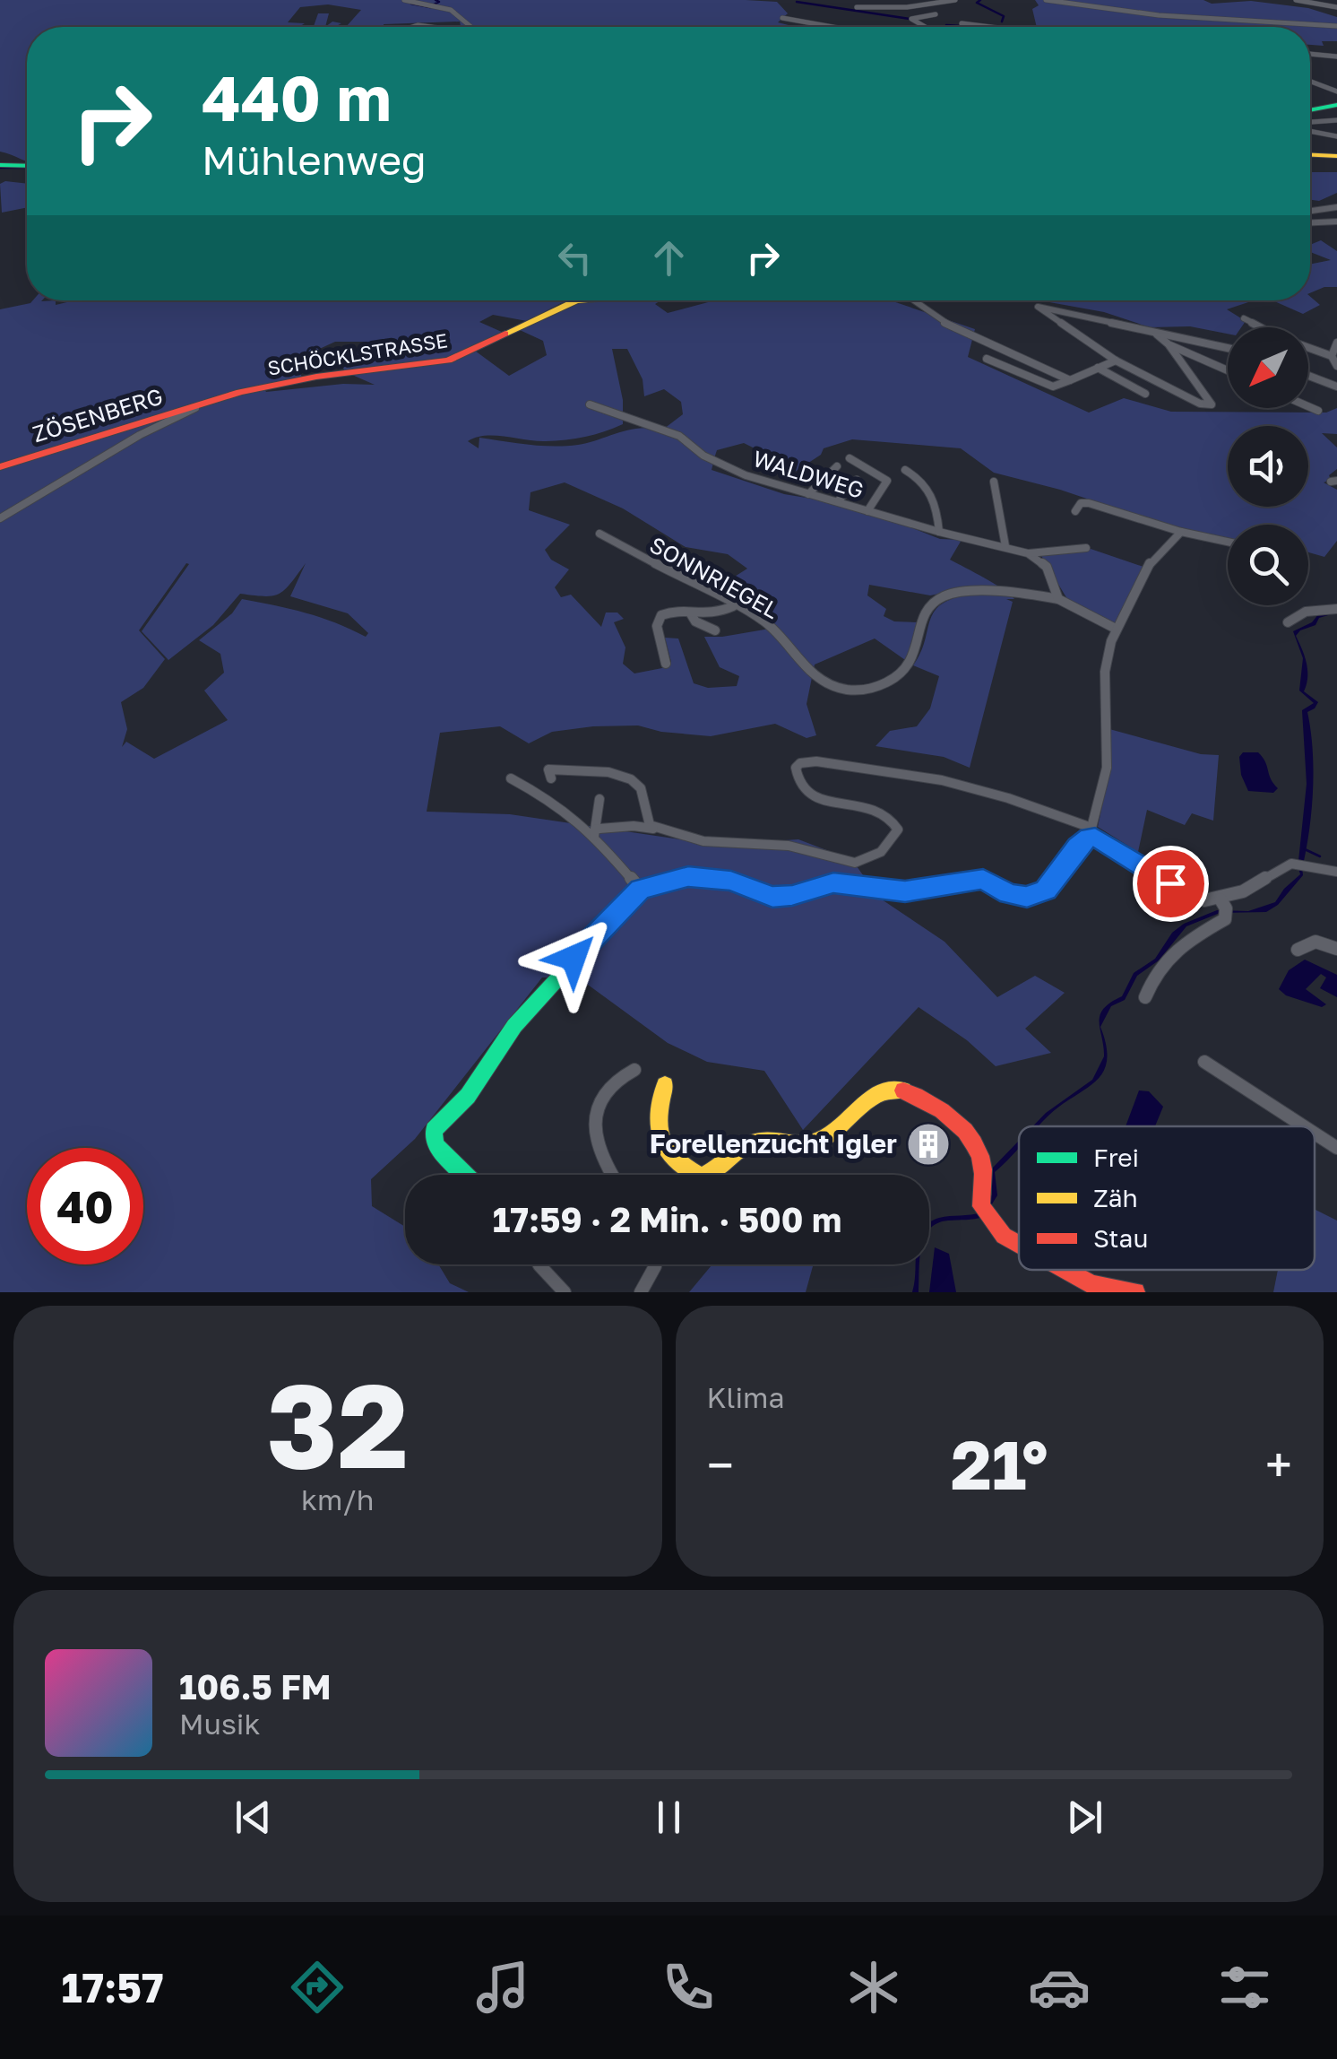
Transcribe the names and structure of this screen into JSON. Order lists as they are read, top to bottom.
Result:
{
  "streets": {
    "street": [
      "SCHÖCKLSTRASSE",
      "ZÖSENBERG",
      "WALDWEG",
      "SONNRIEGEL"
    ]
  },
  "crossings": [
    ["SCHÖCKLSTRASSE", "ZÖSENBERG"]
  ],
  "places": {
    "building": ["Forellenzucht Igler"]
  },
  "legend": ["Frei", "Zäh", "Stau"],
  "north": "bottom left",
  "page": {
    "turn": ["440 m", "Mühlenweg"],
    "limit": "40",
    "trip": "17:59 · 2 Min. · 500 m",
    "tile": [
      ["32", "km/h"],
      "Klima"
    ],
    "heat": ["−", "21°", "+"],
    "song": ["106.5 FM", "Musik"],
    "tabs": "17:57"
  }
}
